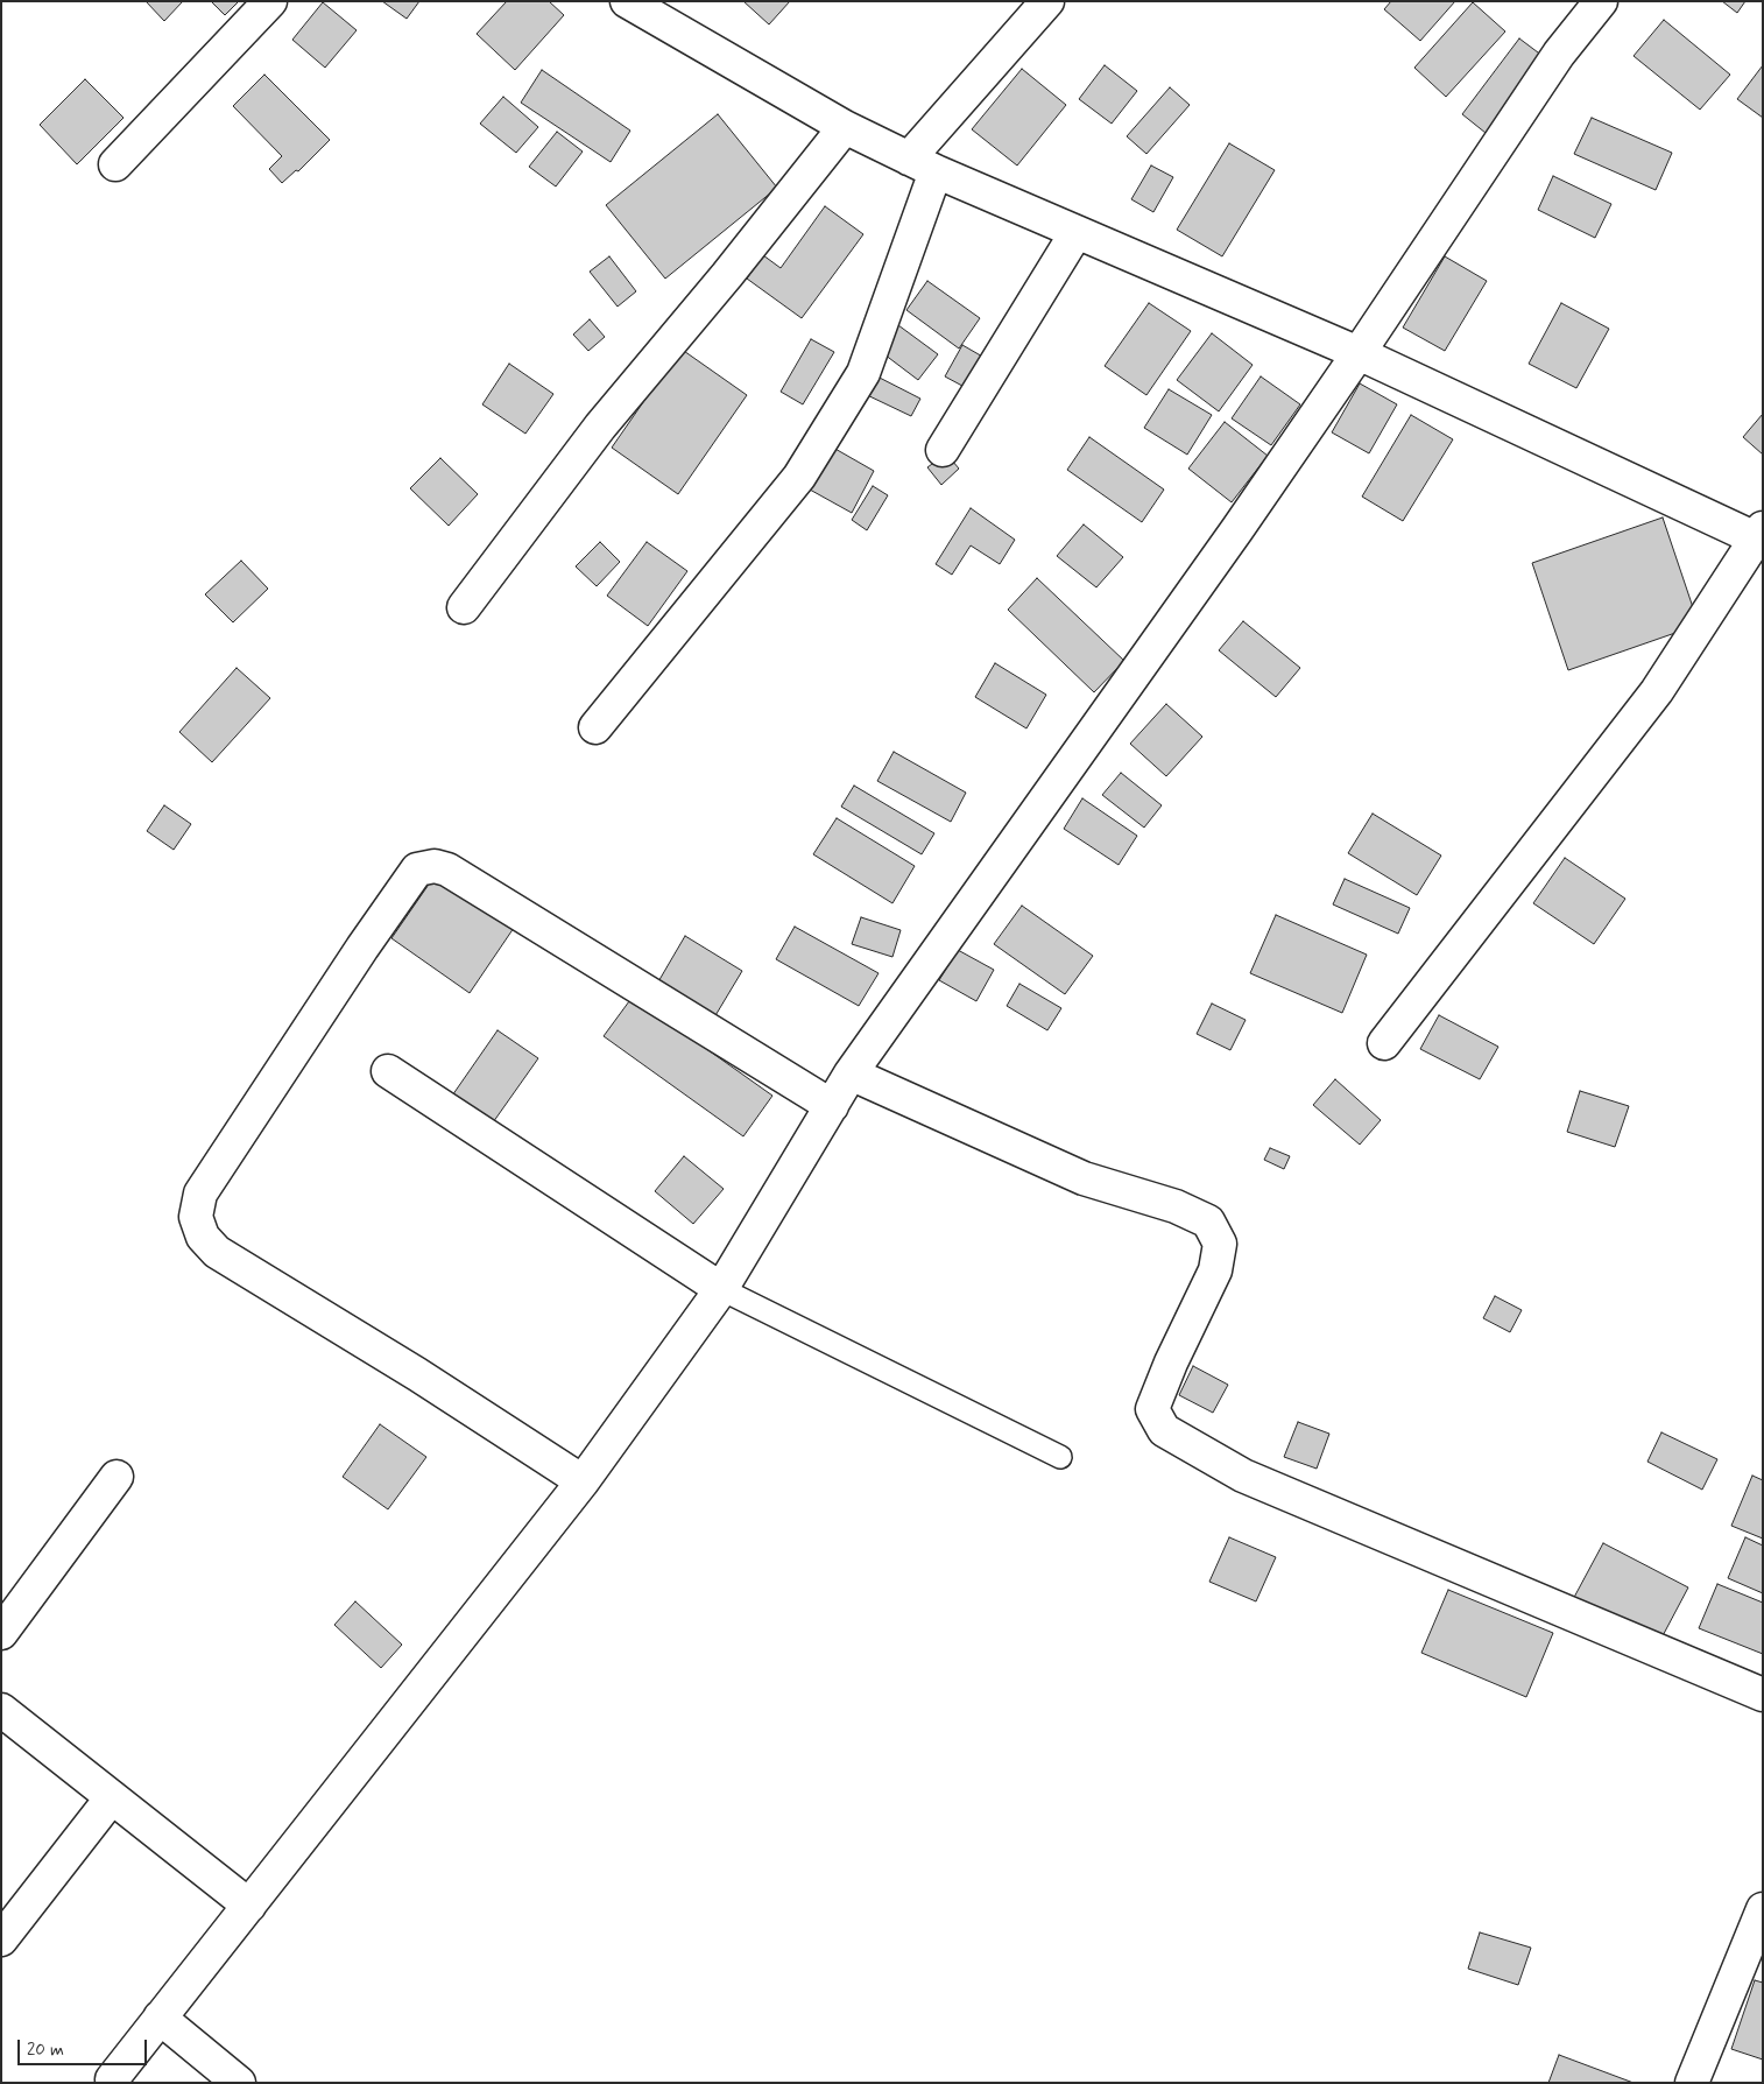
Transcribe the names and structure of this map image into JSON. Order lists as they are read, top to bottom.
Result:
{
  "scale_bar": "20 m"
}
